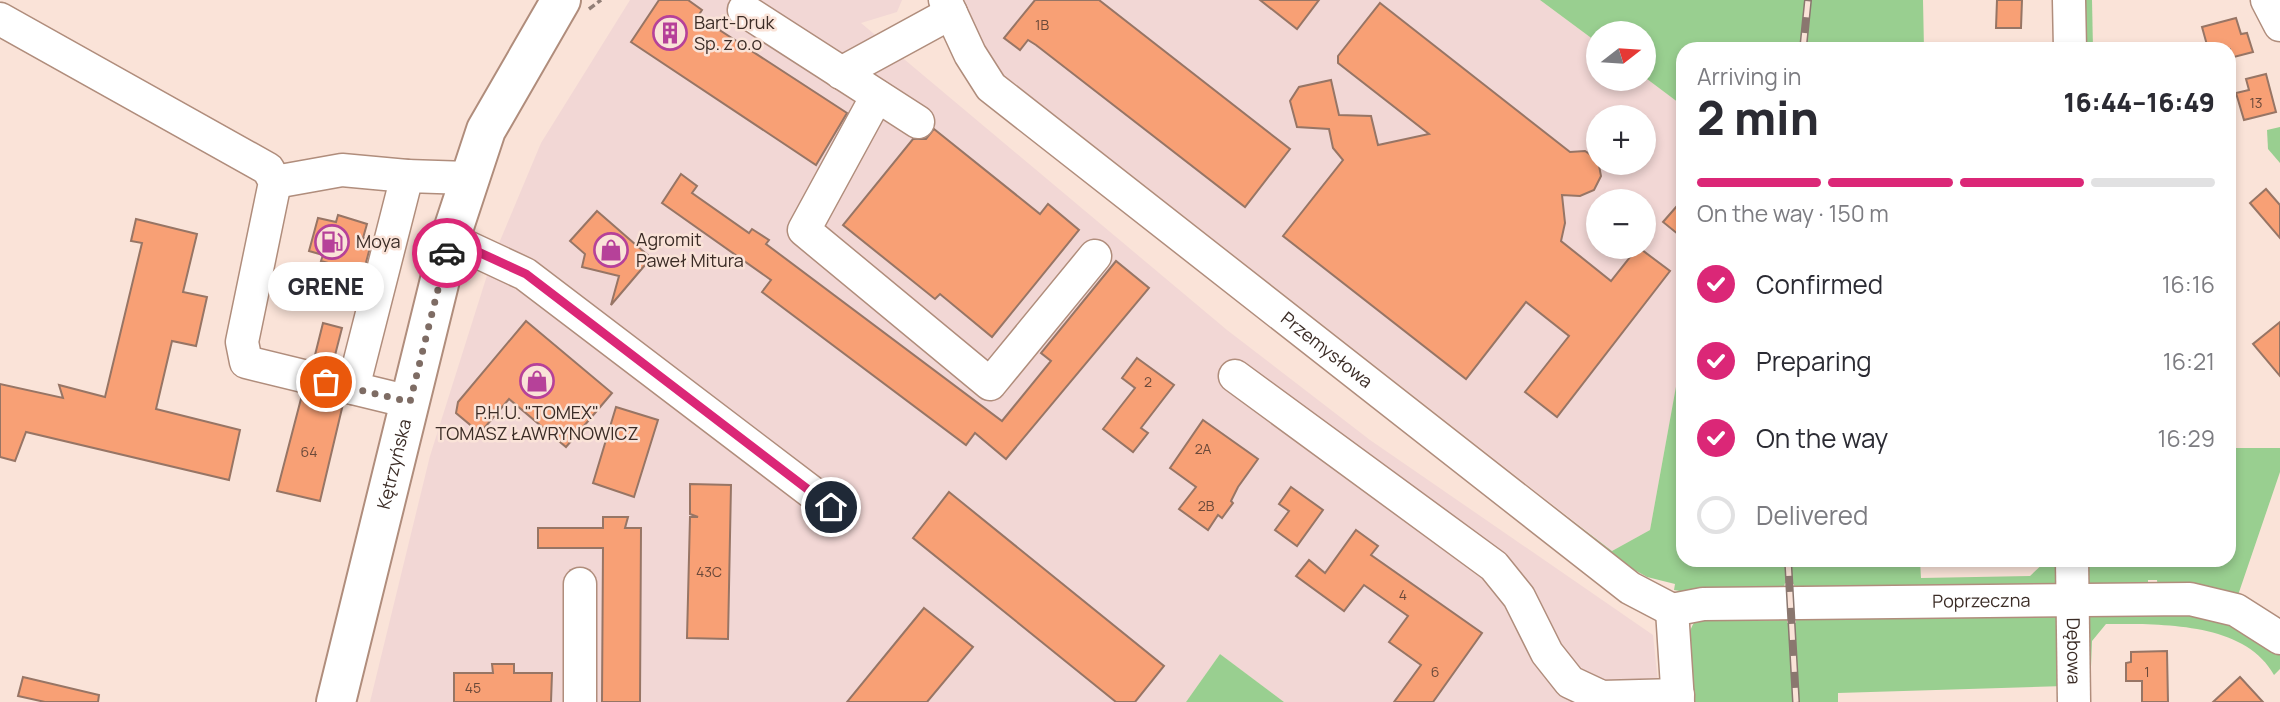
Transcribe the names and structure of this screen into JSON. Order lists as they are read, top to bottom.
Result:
{
  "streets": {
    "main road": ["Kętrzyńska"],
    "street": ["Przemysłowa", "Poprzeczna", "Dębowa"]
  },
  "crossings": [
    ["Przemysłowa", "Poprzeczna"],
    ["Poprzeczna", "Dębowa"]
  ],
  "places": {
    "building": ["Bart-Druk Sp. z o.o"],
    "fuel station": ["Moya"],
    "shop": ["Agromit Paweł Mitura", "P.H.U. \"TOMEX\" TOMASZ ŁAWRYNOWICZ"],
    "other": ["GRENE"]
  },
  "house_numbers": [
    "1B",
    "13",
    "2",
    "2A",
    "64",
    "2B",
    "43C",
    "4",
    "6",
    "1",
    "45"
  ],
  "north": "right",
  "page": {
    "map_buttons": ["+", "−"],
    "heading": ["2 min", "Arriving in", "16:44–16:49"],
    "bar": "On the way · 150 m",
    "list": [
      ["Confirmed", "16:16"],
      ["Preparing", "16:21"],
      ["On the way", "16:29"],
      "Delivered"
    ],
    "bubble": "GRENE"
  }
}
